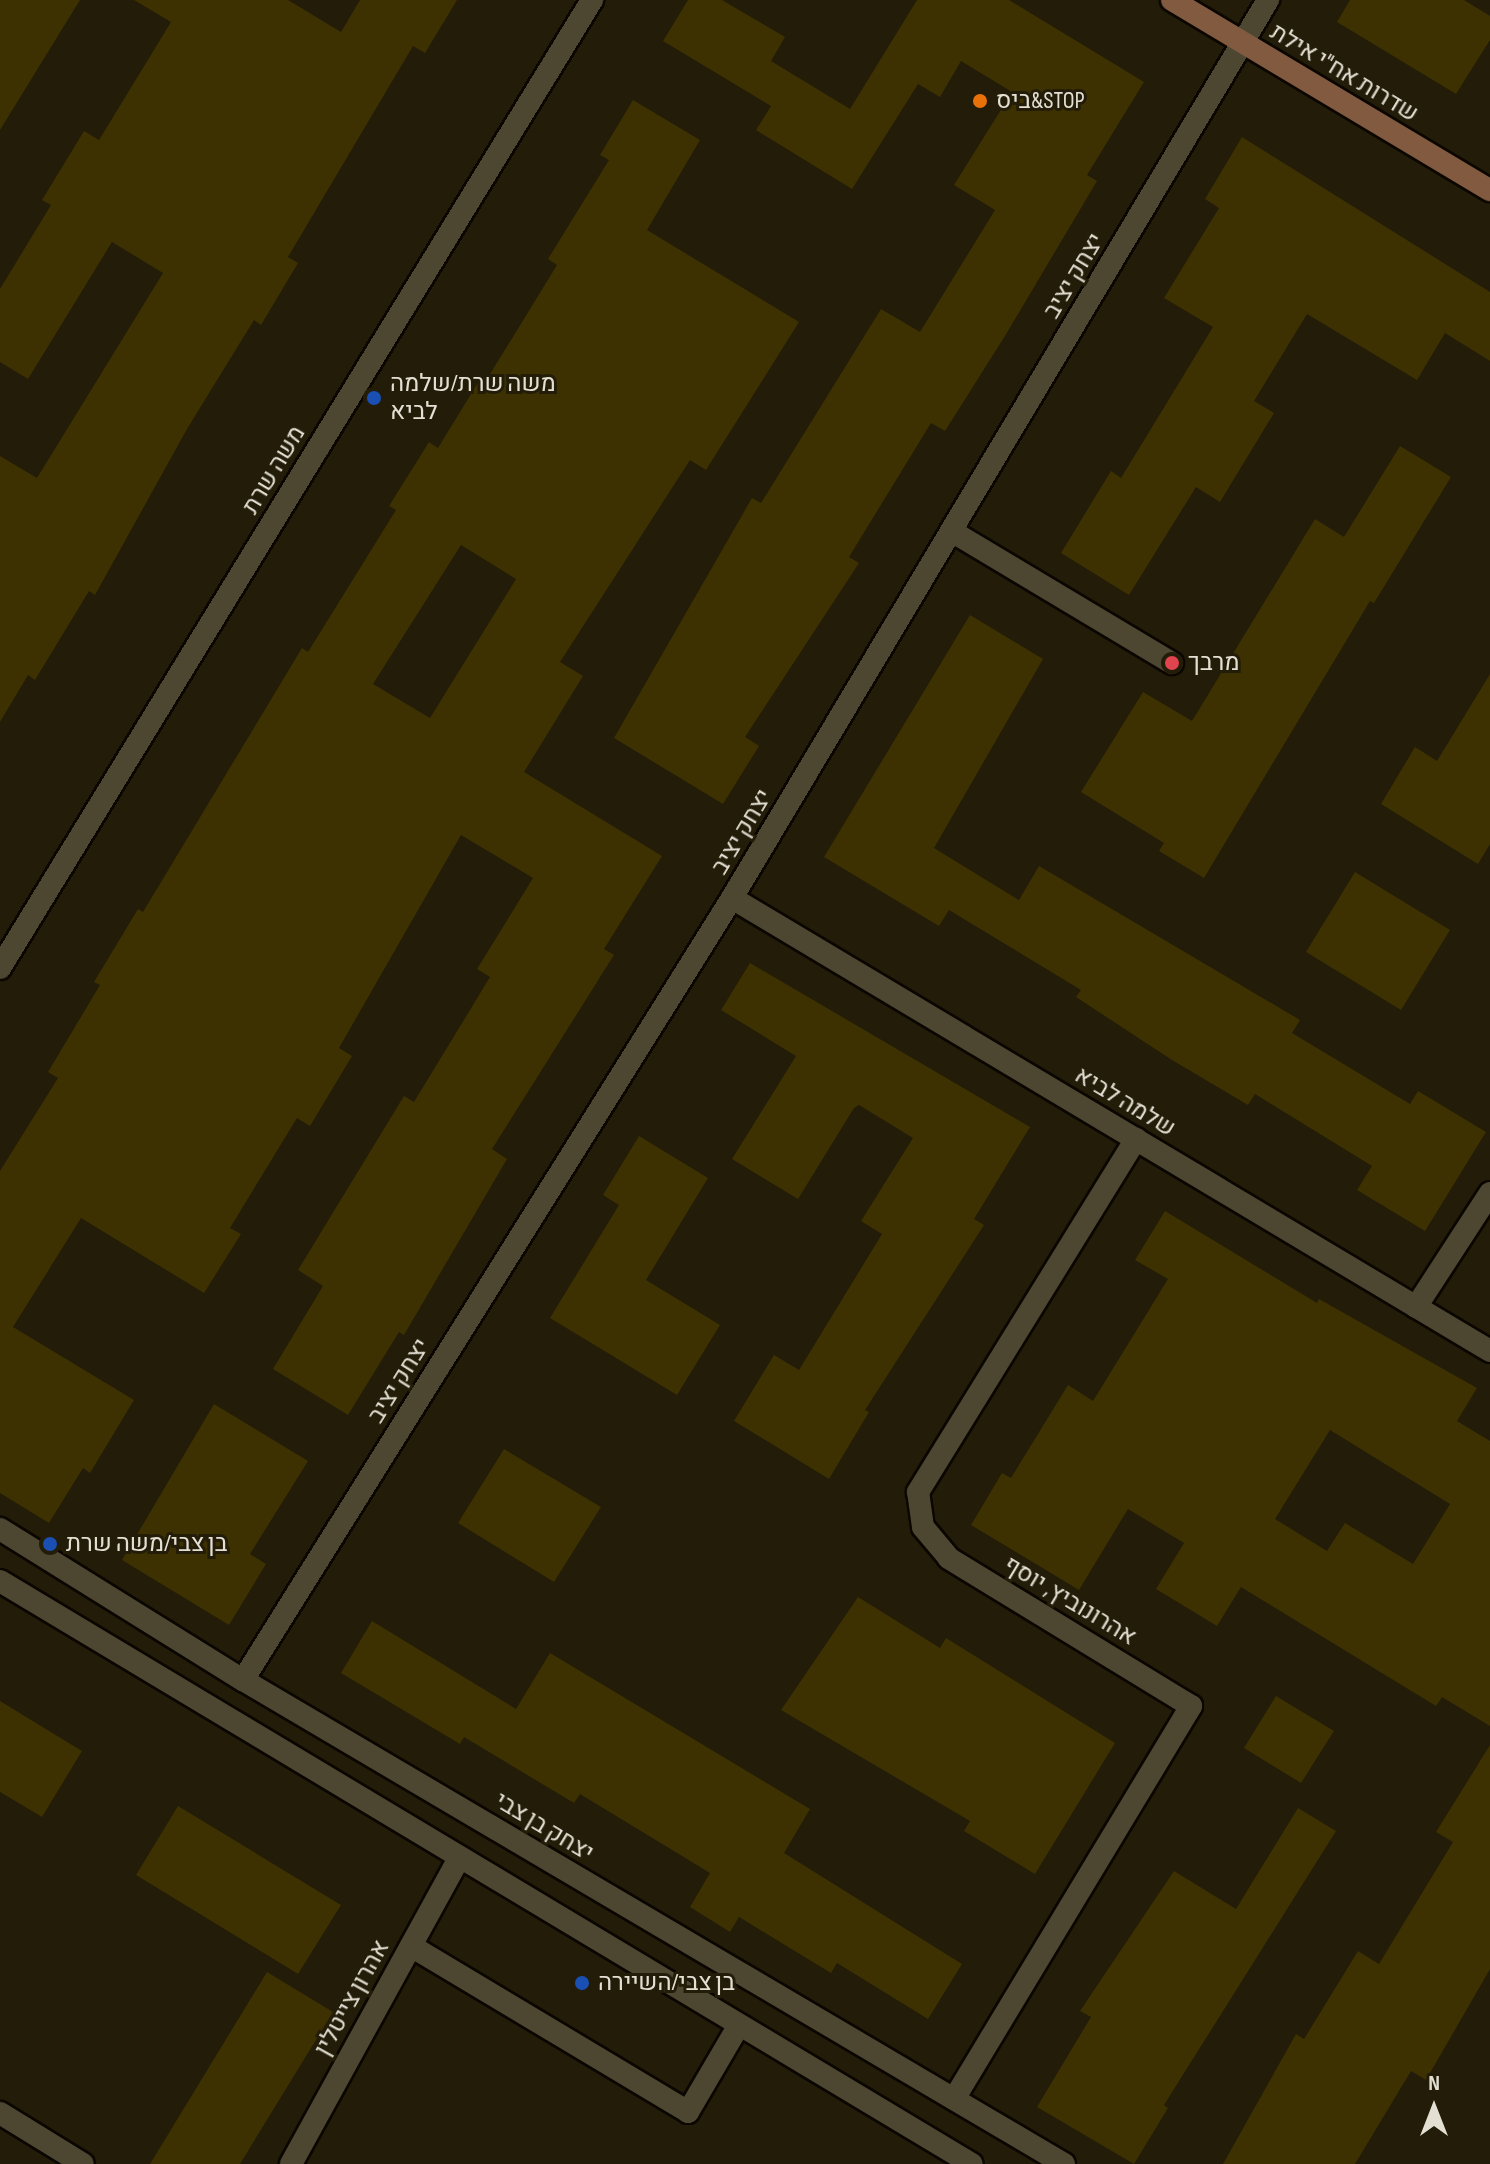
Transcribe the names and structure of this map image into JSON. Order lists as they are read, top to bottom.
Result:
{
  "streets": {
    "main road": ["שדרות אח\"י אילת"],
    "street": [
      "יצחק יציב",
      "משה שרת",
      "שלמה לביא",
      "אהרונוביץ, יוסף",
      "יצחק בן צבי",
      "אהרון צייטלין"
    ]
  },
  "crossings": [
    ["שדרות אח\"י אילת", "יצחק יציב"],
    ["יצחק יציב", "שלמה לביא"],
    ["יצחק יציב", "יצחק בן צבי"],
    ["שלמה לביא", "אהרונוביץ, יוסף"],
    ["אהרונוביץ, יוסף", "יצחק בן צבי"]
  ],
  "places": [
    "ביס&STOP",
    "משה שרת/שלמה לביא",
    "מרבך",
    "בן צבי/משה שרת",
    "בן צבי/השיירה"
  ],
  "north": "top"
}
